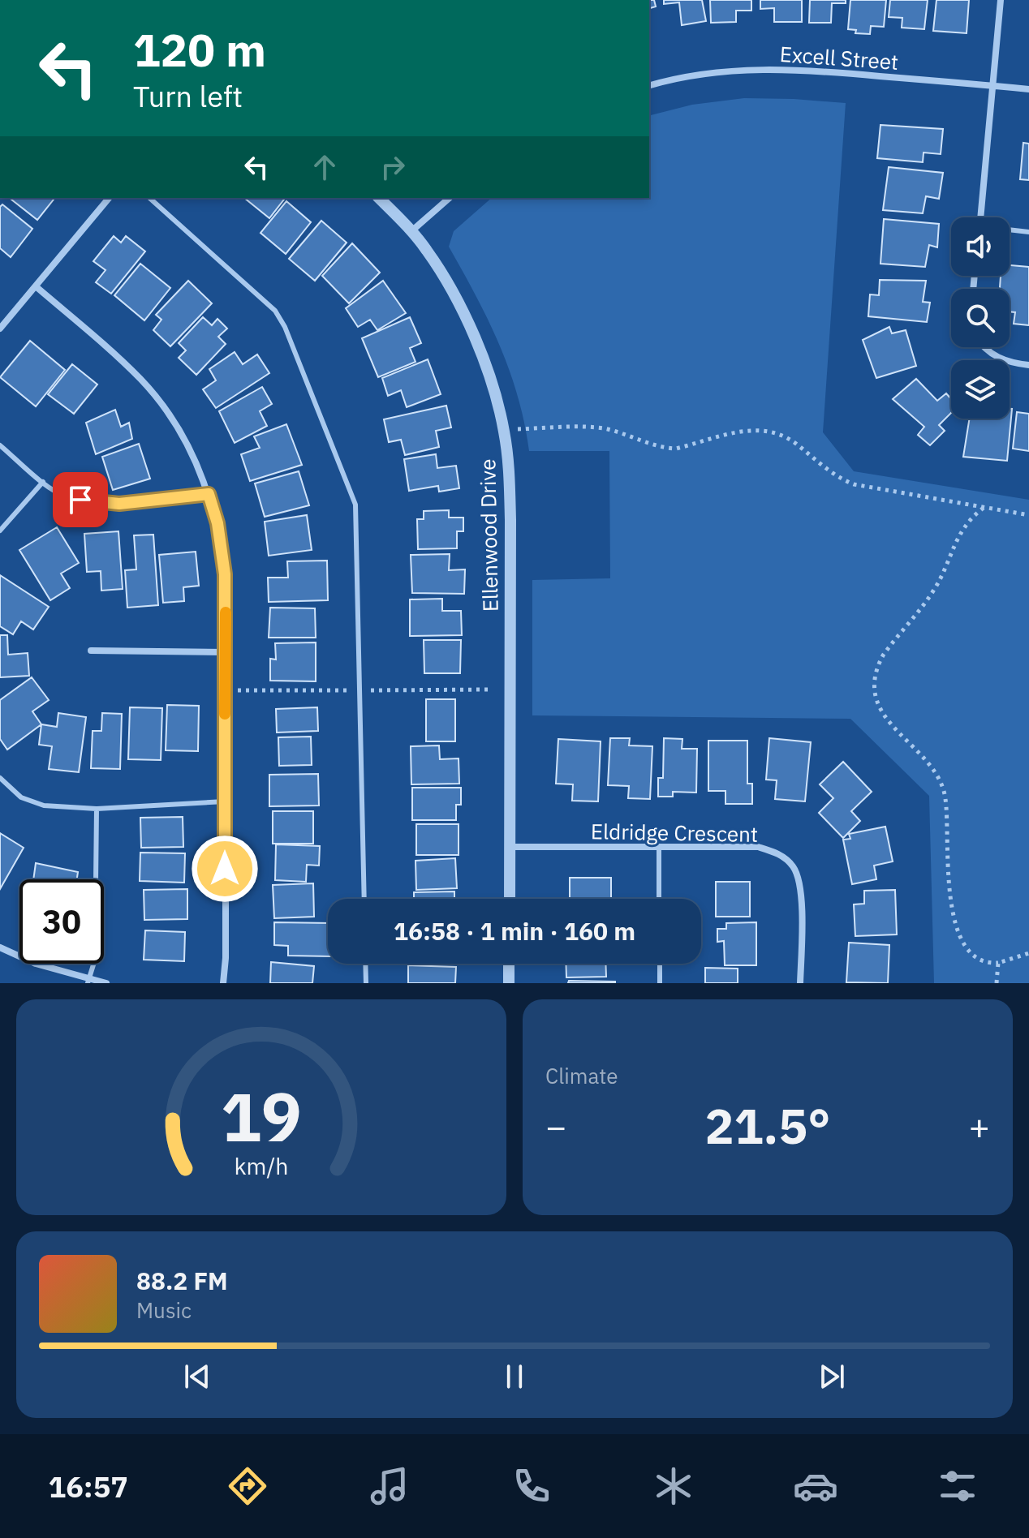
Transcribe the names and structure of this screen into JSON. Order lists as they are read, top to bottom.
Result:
{
  "streets": {
    "street": ["Excell Street", "Ellenwood Drive", "Eldridge Crescent"]
  },
  "crossings": [
    ["Ellenwood Drive", "Eldridge Crescent"]
  ],
  "page": {
    "turn": ["120 m", "Turn left"],
    "limit": "30",
    "trip": "16:58 · 1 min · 160 m",
    "tile": "Climate",
    "heat": ["−", "21.5°", "+"],
    "song": ["88.2 FM", "Music"],
    "tabs": "16:57",
    "gauge": ["19", "km/h"]
  }
}
